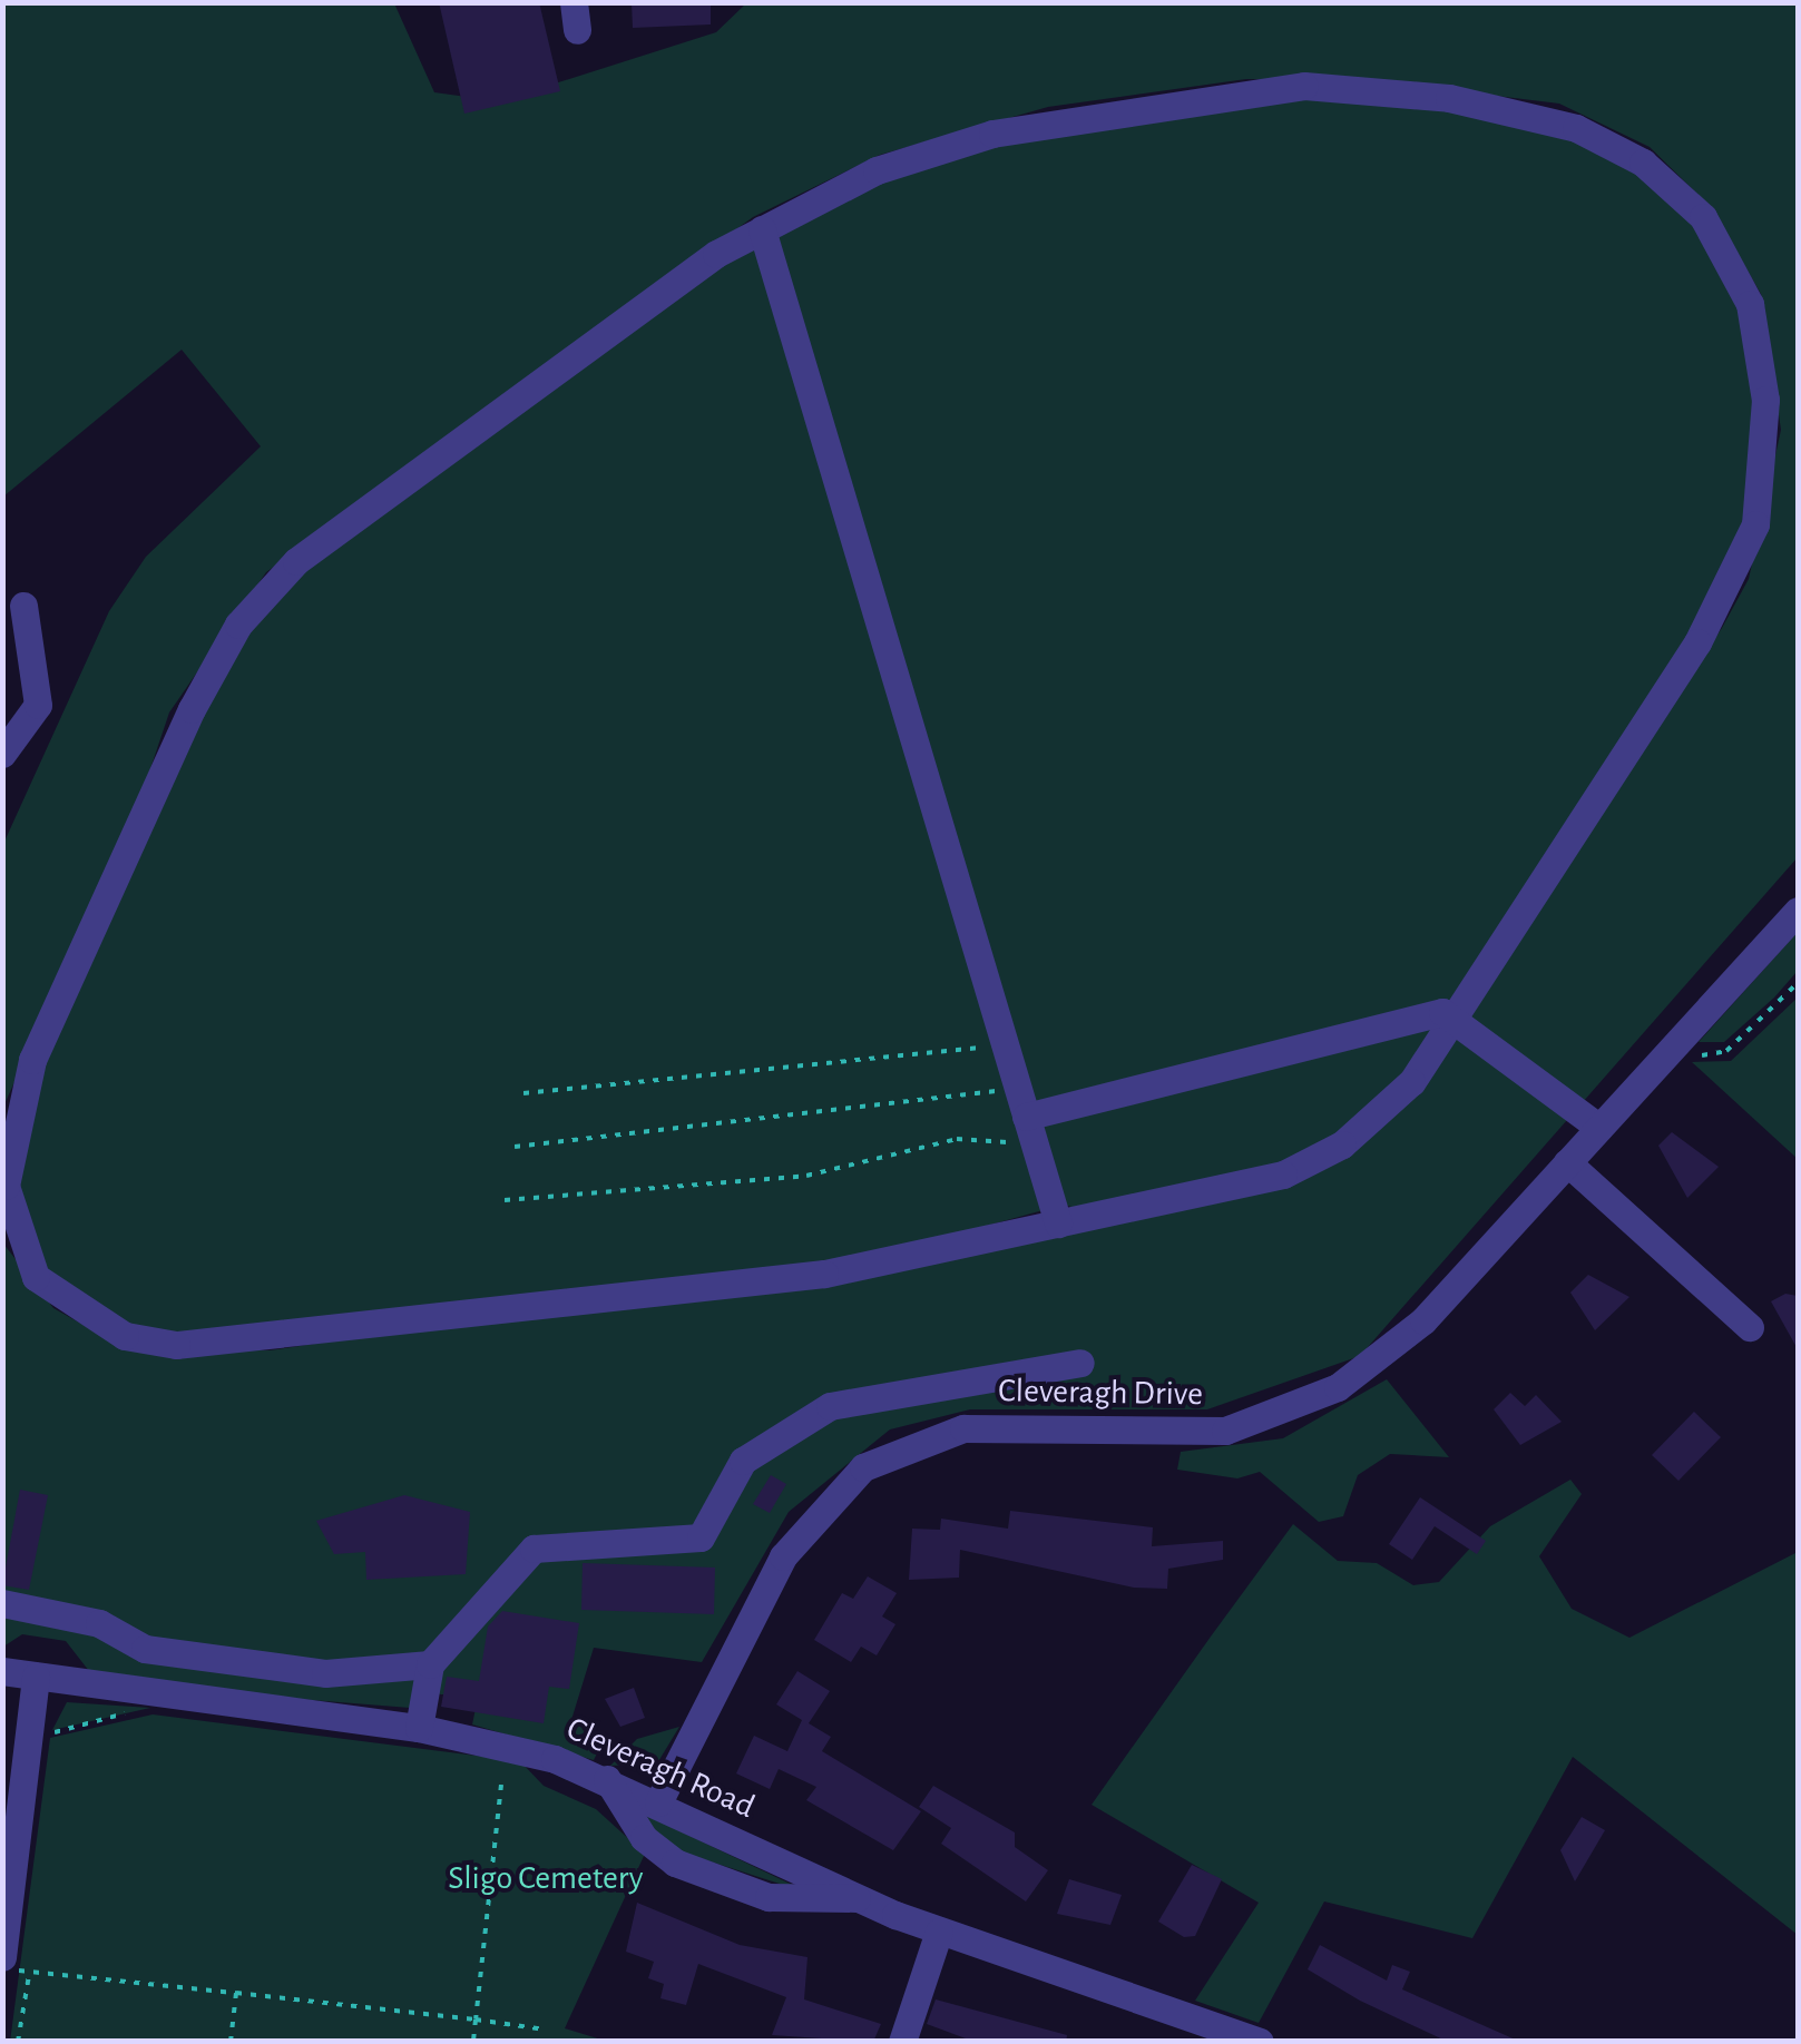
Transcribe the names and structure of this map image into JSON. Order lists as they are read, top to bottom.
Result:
{
  "streets": {
    "street": ["Cleveragh Drive", "Cleveragh Road"]
  },
  "crossings": [
    ["Cleveragh Drive", "Cleveragh Road"]
  ],
  "parks": ["Sligo Cemetery"]
}
